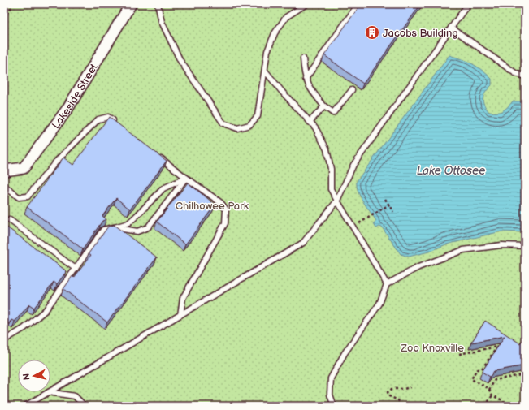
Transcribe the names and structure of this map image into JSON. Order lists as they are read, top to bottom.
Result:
{
  "streets": {
    "street": ["Lakeside Street"]
  },
  "water": ["Lake Ottosee"],
  "parks": ["Chilhowee Park", "Zoo Knoxville"],
  "places": {
    "building": ["Jacobs Building"]
  },
  "north": "left"
}
